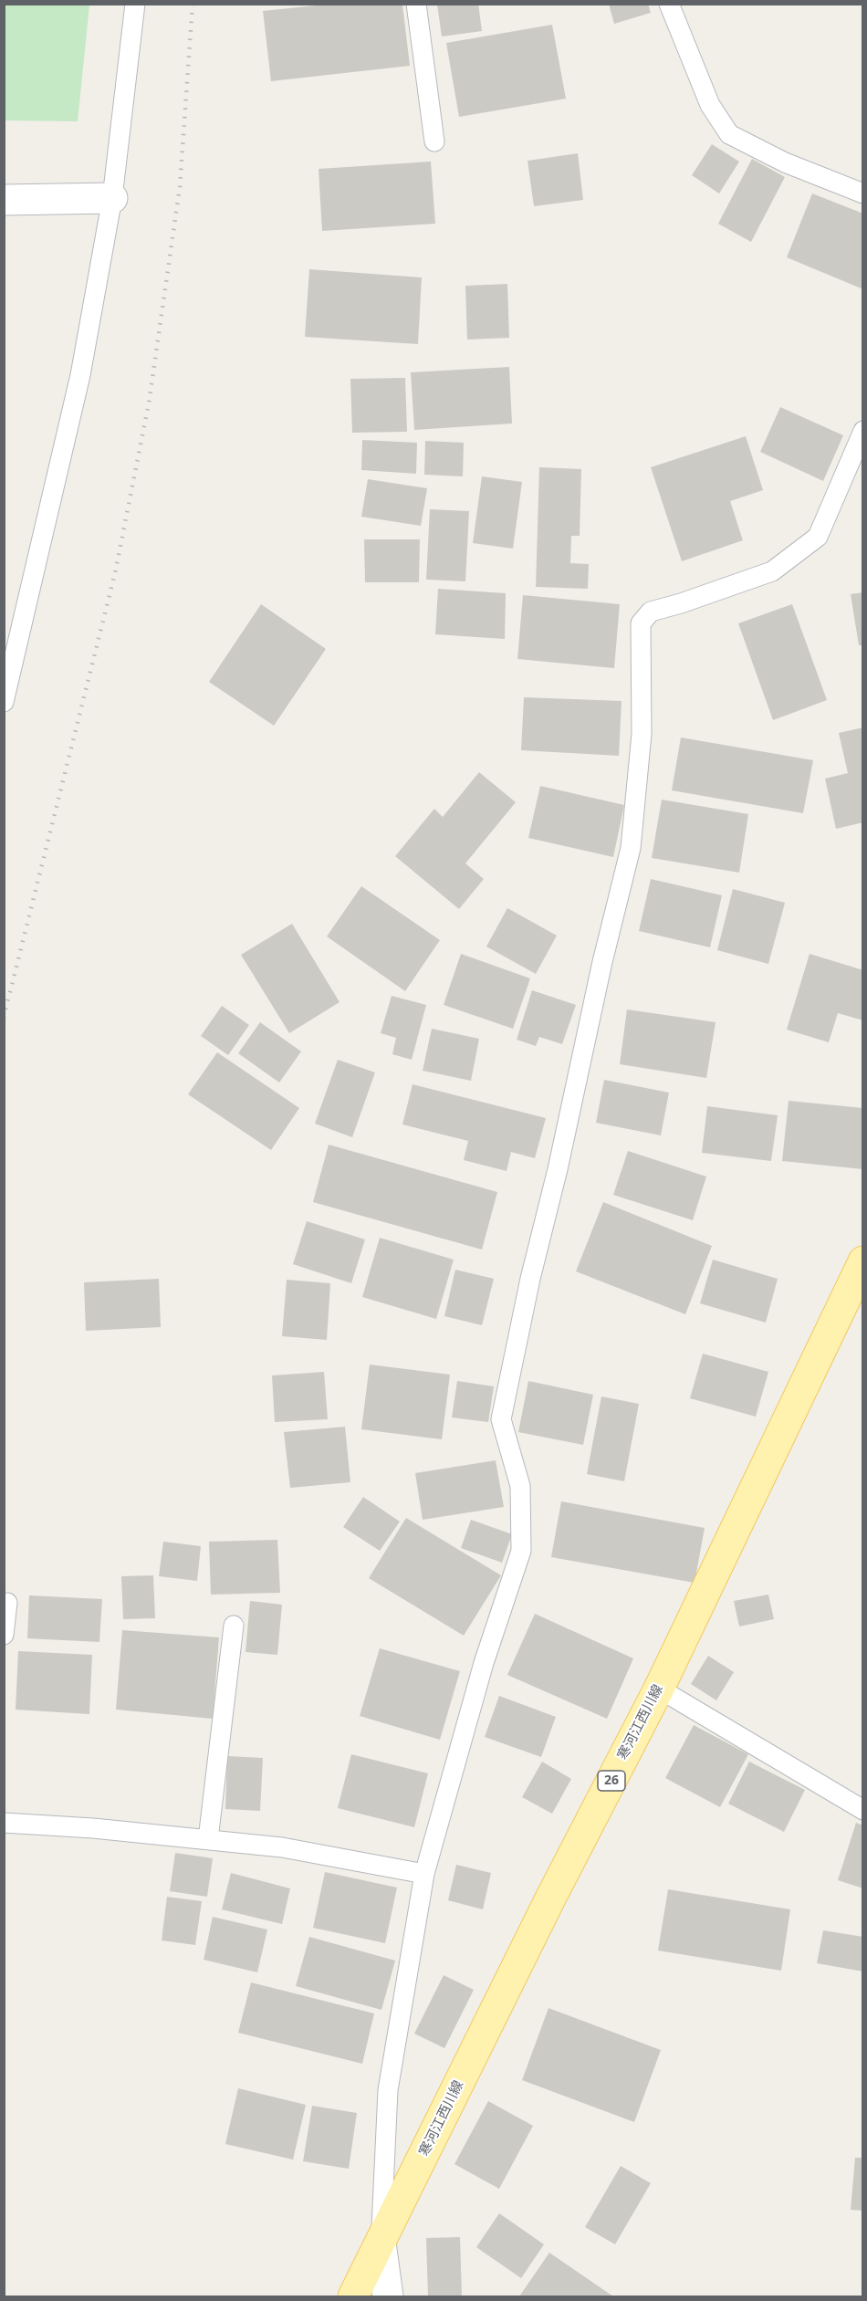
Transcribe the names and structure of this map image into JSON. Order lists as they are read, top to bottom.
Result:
{
  "streets": {
    "main road": ["寒河江西川線", "26"]
  }
}
